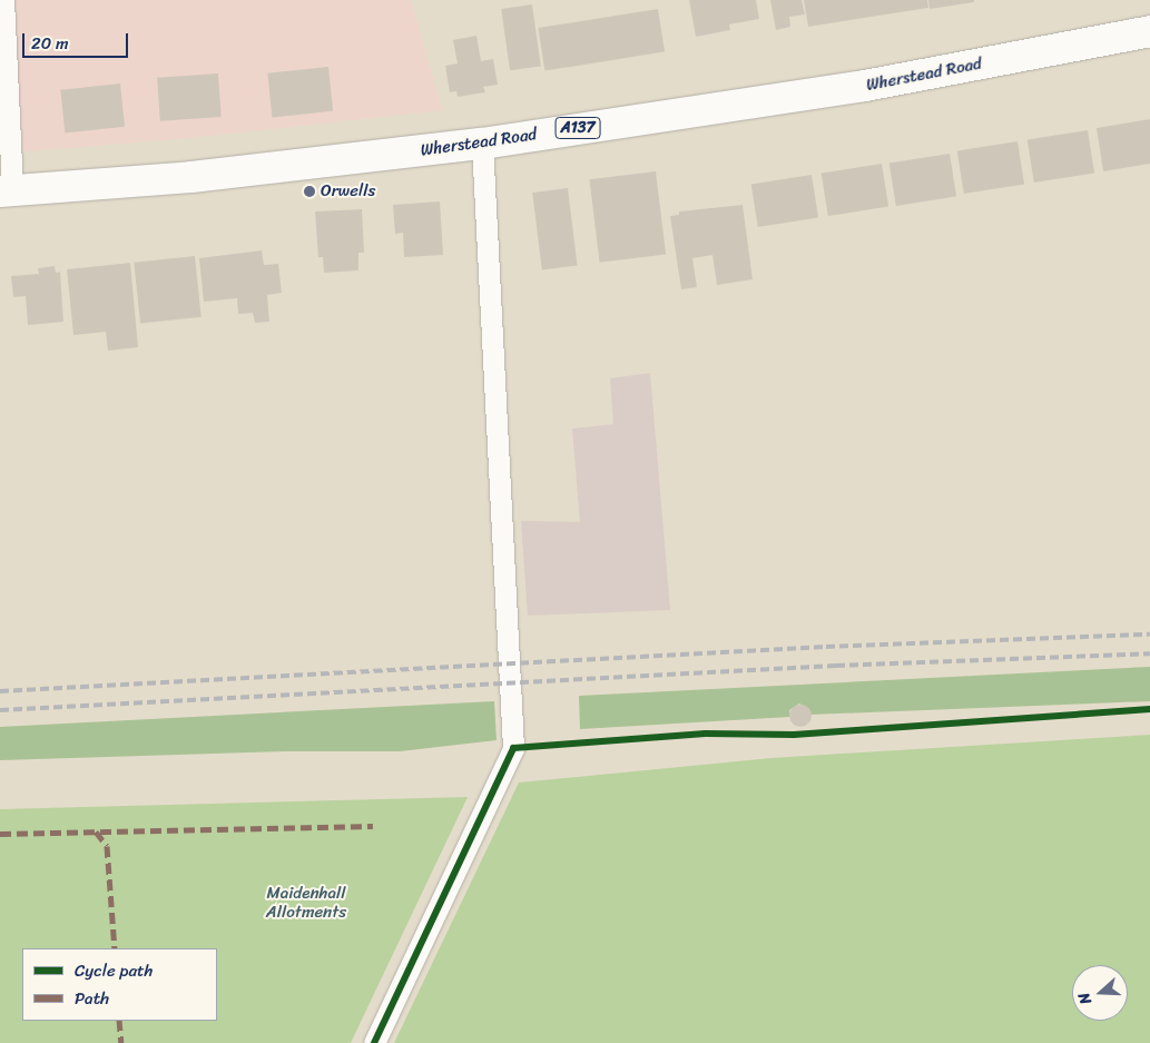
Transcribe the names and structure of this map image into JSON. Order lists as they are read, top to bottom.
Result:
{
  "streets": {
    "main road": ["Wherstead Road", "A137"]
  },
  "parks": ["Maidenhall Allotments"],
  "places": ["Orwells"],
  "legend": ["Cycle path", "Path"],
  "scale_bar": "20 m",
  "north": "left"
}
